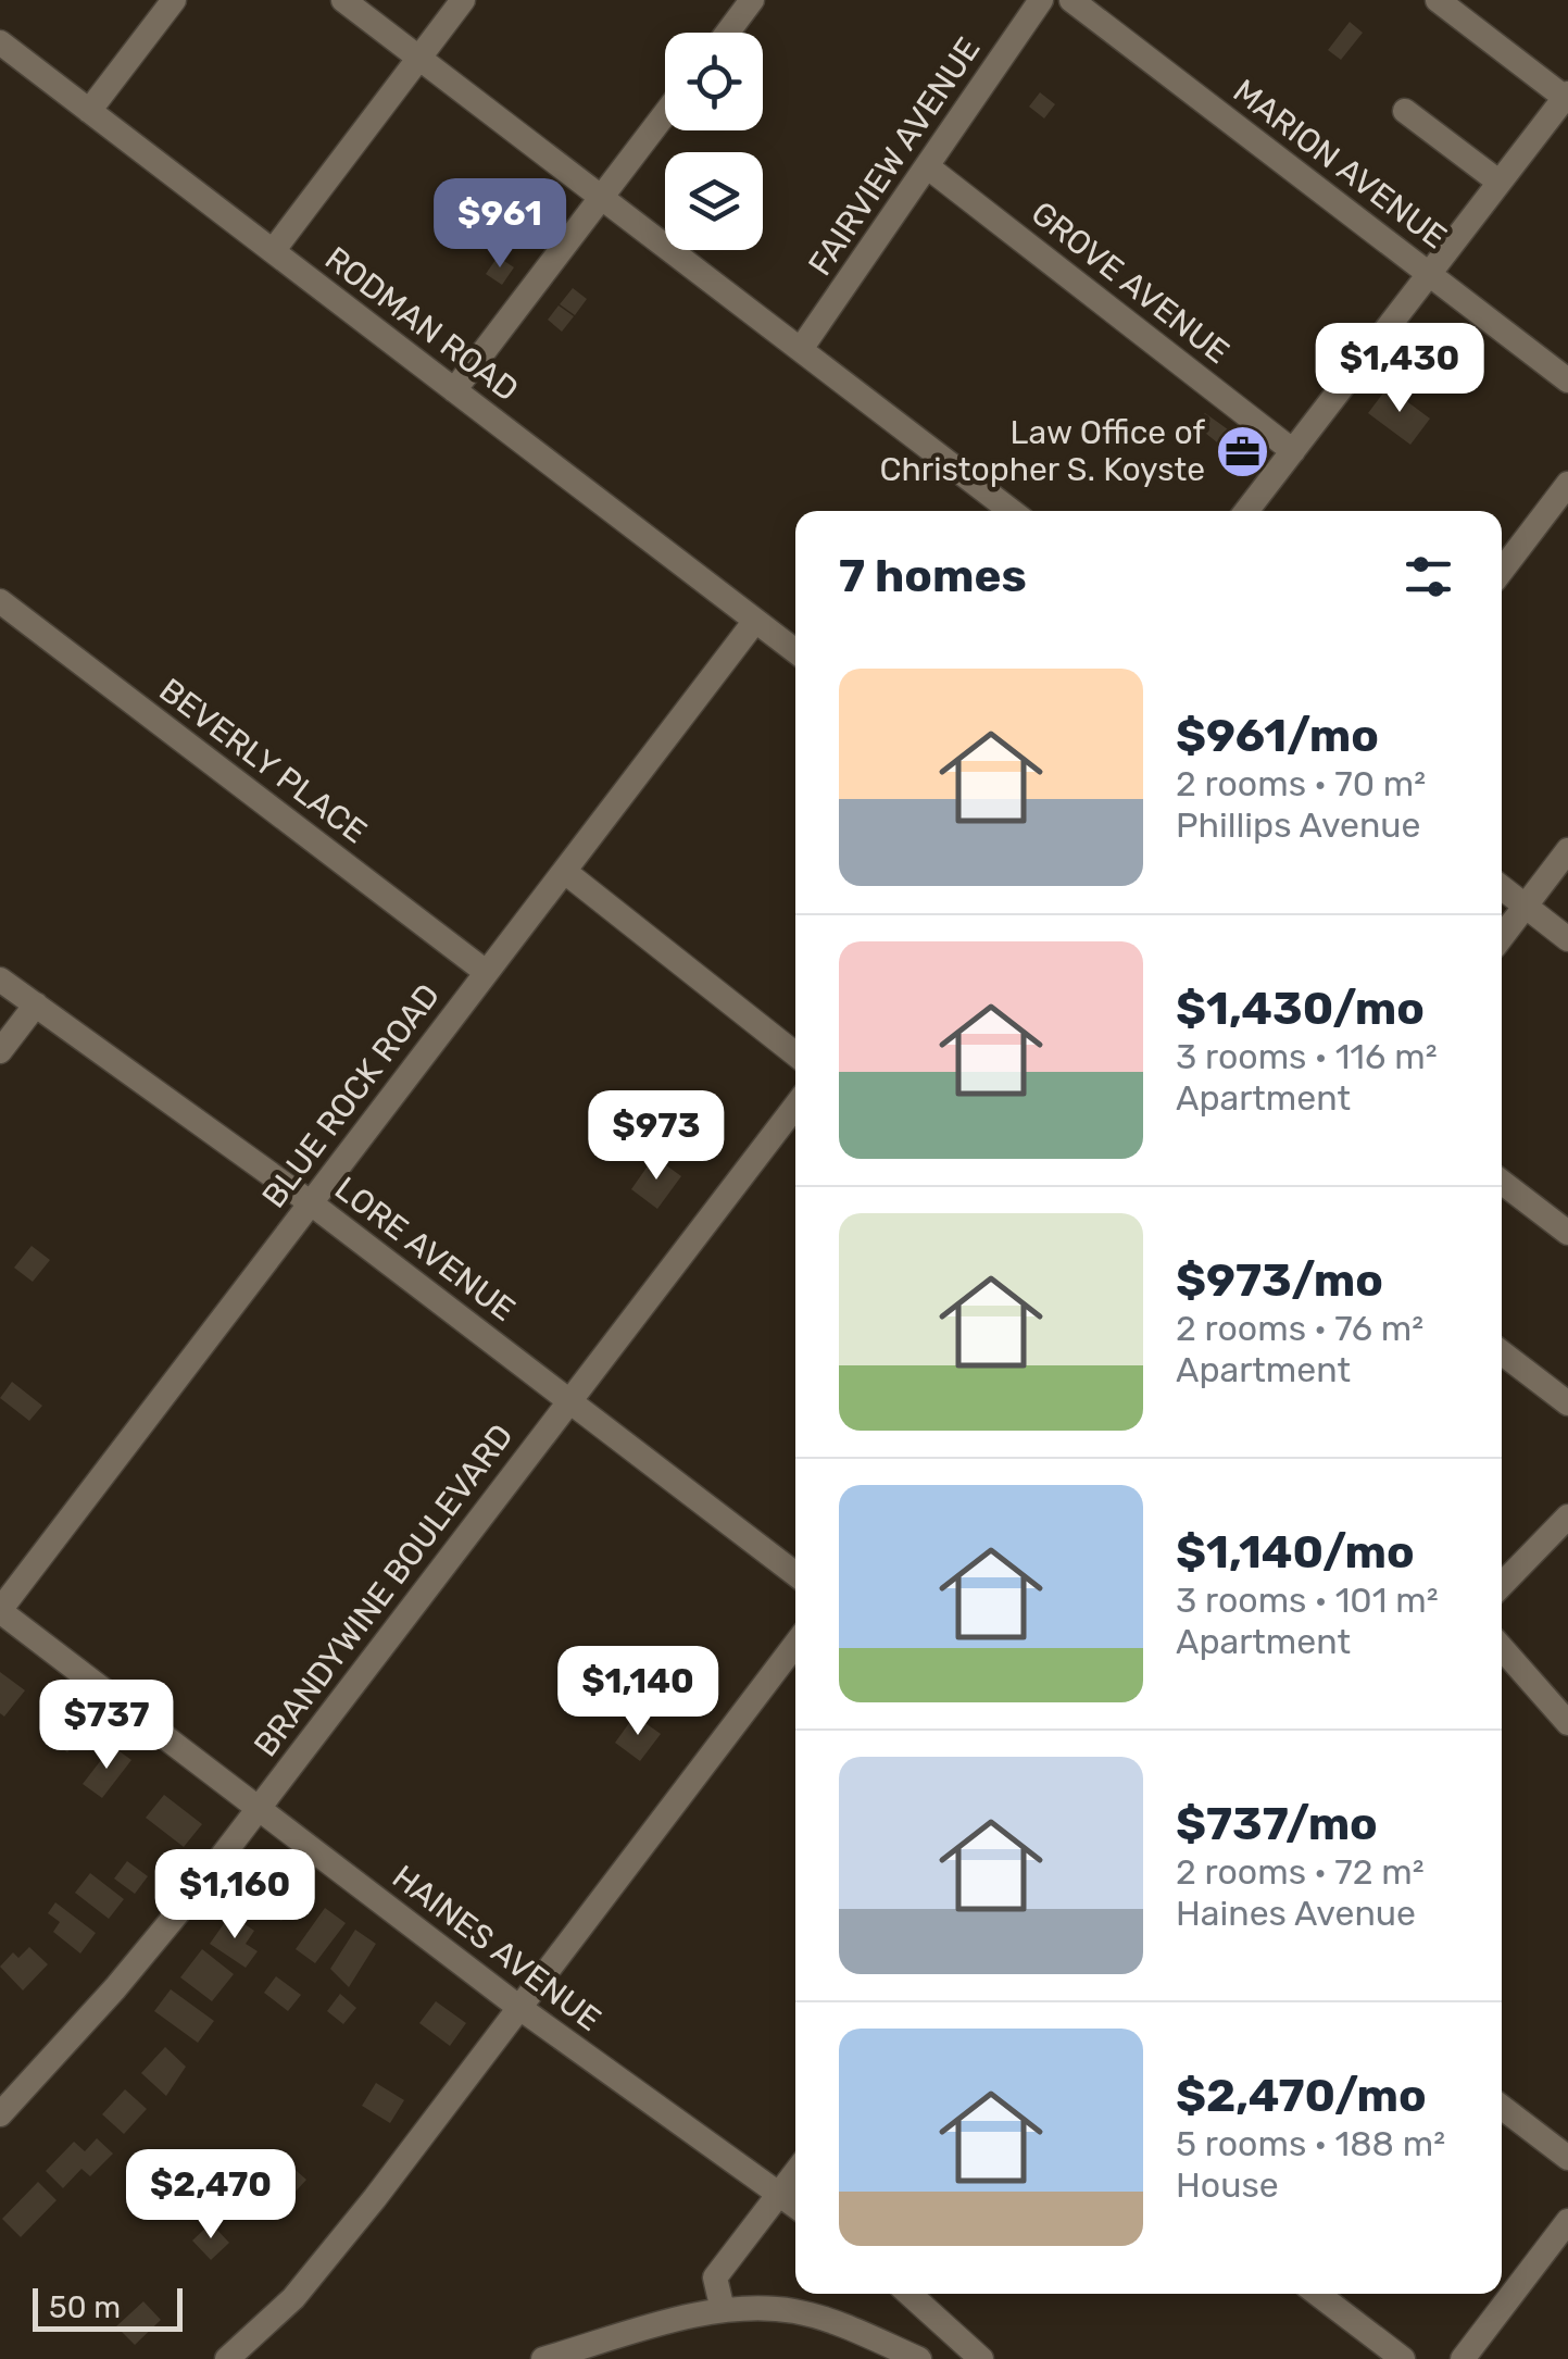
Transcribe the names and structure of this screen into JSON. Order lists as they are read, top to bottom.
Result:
{
  "streets": {
    "street": [
      "FAIRVIEW AVENUE",
      "MARION AVENUE",
      "GROVE AVENUE",
      "RODMAN ROAD",
      "BEVERLY PLACE",
      "BLUE ROCK ROAD",
      "LORE AVENUE",
      "BRANDYWINE BOULEVARD",
      "HAINES AVENUE"
    ]
  },
  "crossings": [
    ["FAIRVIEW AVENUE", "GROVE AVENUE"],
    ["RODMAN ROAD", "BLUE ROCK ROAD"],
    ["BEVERLY PLACE", "BLUE ROCK ROAD"],
    ["BLUE ROCK ROAD", "LORE AVENUE"],
    ["BLUE ROCK ROAD", "HAINES AVENUE"],
    ["LORE AVENUE", "BRANDYWINE BOULEVARD"],
    ["BRANDYWINE BOULEVARD", "HAINES AVENUE"]
  ],
  "places": {
    "office": ["Law Office of Christopher S. Koyste"]
  },
  "scale_bar": "50 m",
  "page": {
    "price": [
      "$961",
      "$1,430",
      "$973",
      "$1,140",
      "$737",
      "$1,160",
      "$2,470"
    ],
    "heading": "7 homes",
    "list": [
      {
        "name": "$961/mo",
        "note": "2 rooms · 70 m² · Phillips Avenue"
      },
      {
        "name": "$1,430/mo",
        "note": "3 rooms · 116 m² · Apartment"
      },
      {
        "name": "$973/mo",
        "note": "2 rooms · 76 m² · Apartment"
      },
      {
        "name": "$1,140/mo",
        "note": "3 rooms · 101 m² · Apartment"
      },
      {
        "name": "$737/mo",
        "note": "2 rooms · 72 m² · Haines Avenue"
      },
      {
        "name": "$2,470/mo",
        "note": "5 rooms · 188 m² · House"
      }
    ],
    "scale": "50 m"
  }
}
